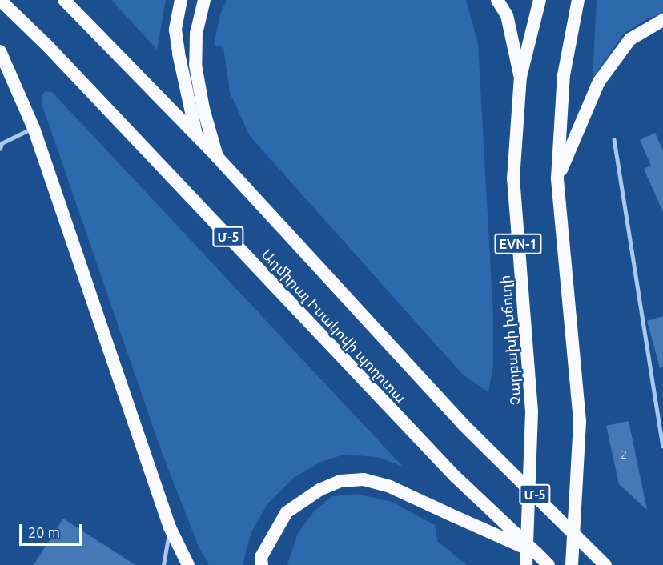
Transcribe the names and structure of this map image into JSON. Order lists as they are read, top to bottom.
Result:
{
  "streets": {
    "highway": [
      "Մ-5",
      "EVN-1",
      "Ադմիրալ Իսակովի պողոտա",
      "Չարբախի խճուղի"
    ]
  },
  "house_numbers": ["2"],
  "scale_bar": "20 m"
}
